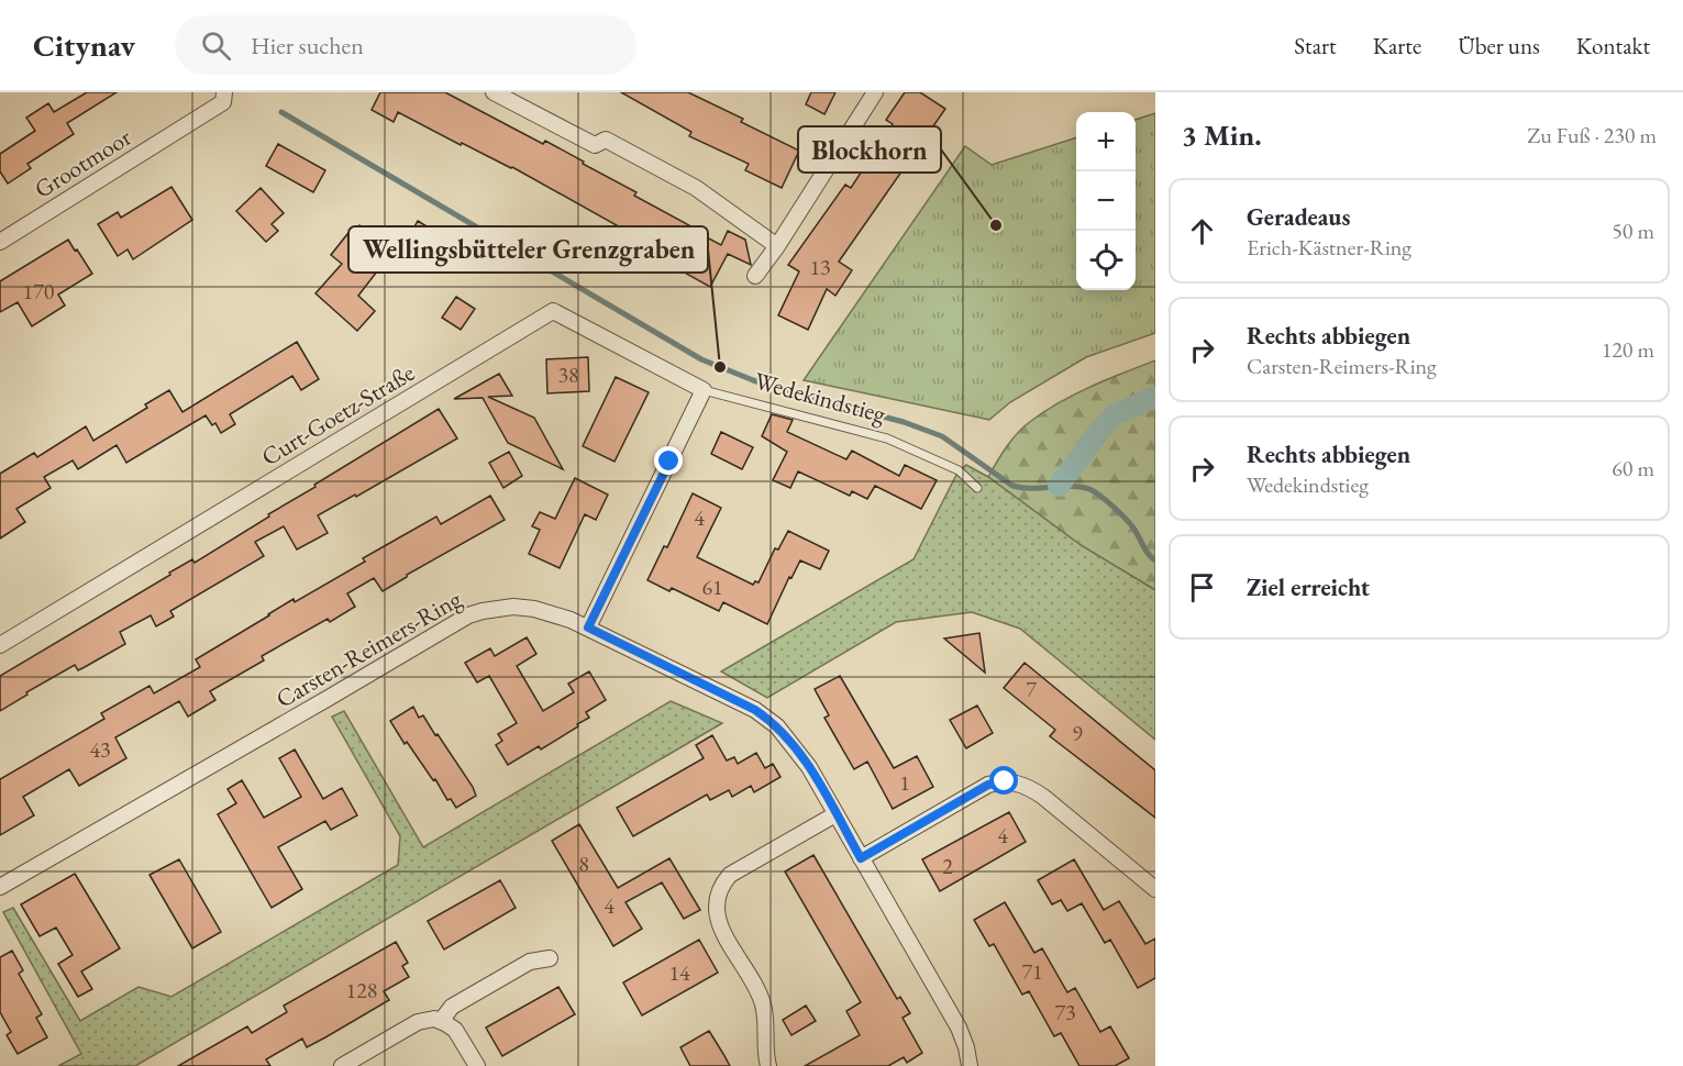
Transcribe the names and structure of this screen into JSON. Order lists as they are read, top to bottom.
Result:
{
  "streets": {
    "street": ["Grootmoor", "Curt-Goetz-Straße", "Carsten-Reimers-Ring"],
    "lane": ["Wedekindstieg"]
  },
  "crossings": [
    ["Wedekindstieg", "Curt-Goetz-Straße"]
  ],
  "places": ["Blockhorn", "Wellingsbütteler Grenzgraben"],
  "house_numbers": [
    "13",
    "170",
    "38",
    "4",
    "61",
    "7",
    "9",
    "43",
    "1",
    "4",
    "8",
    "2",
    "4",
    "71",
    "14",
    "128",
    "73"
  ],
  "page": {
    "header": "Citynav",
    "search": "Hier suchen",
    "nav": [
      "Start",
      "Karte",
      "Über uns",
      "Kontakt"
    ],
    "heading": ["3 Min.", "Zu Fuß · 230 m"],
    "map_buttons": ["+", "−"],
    "list": [
      ["Geradeaus", "Erich-Kästner-Ring", "50 m"],
      ["Rechts abbiegen", "Carsten-Reimers-Ring", "120 m"],
      ["Rechts abbiegen", "Wedekindstieg", "60 m"],
      "Ziel erreicht"
    ]
  }
}
